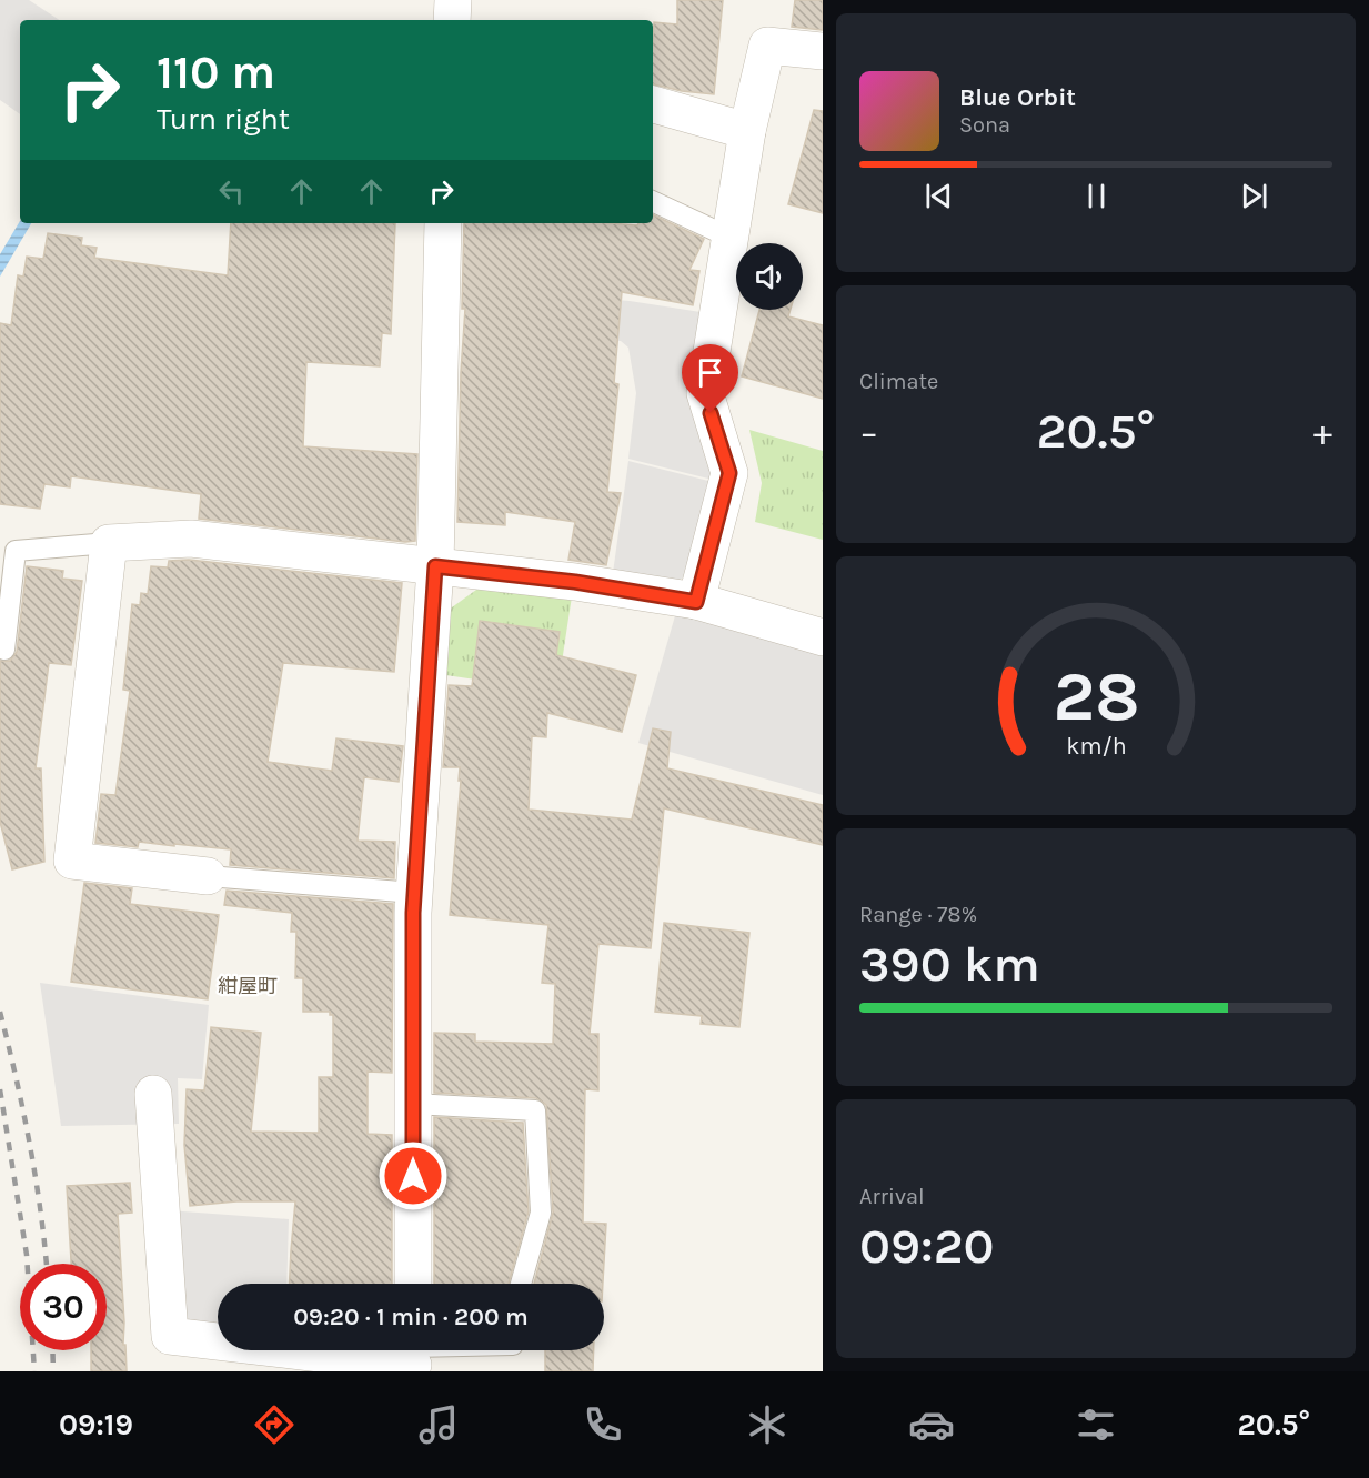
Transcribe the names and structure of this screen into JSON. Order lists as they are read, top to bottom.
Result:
{
  "districts": ["紺屋町"],
  "page": {
    "turn": ["110 m", "Turn right"],
    "song": ["Blue Orbit", "Sona"],
    "tile": [
      "Climate",
      ["Range · 78%", "390 km"],
      ["Arrival", "09:20"]
    ],
    "heat": ["−", "20.5°", "+"],
    "limit": "30",
    "trip": "09:20 · 1 min · 200 m",
    "tabs": ["09:19", "20.5°"],
    "gauge": ["28", "km/h"]
  }
}
